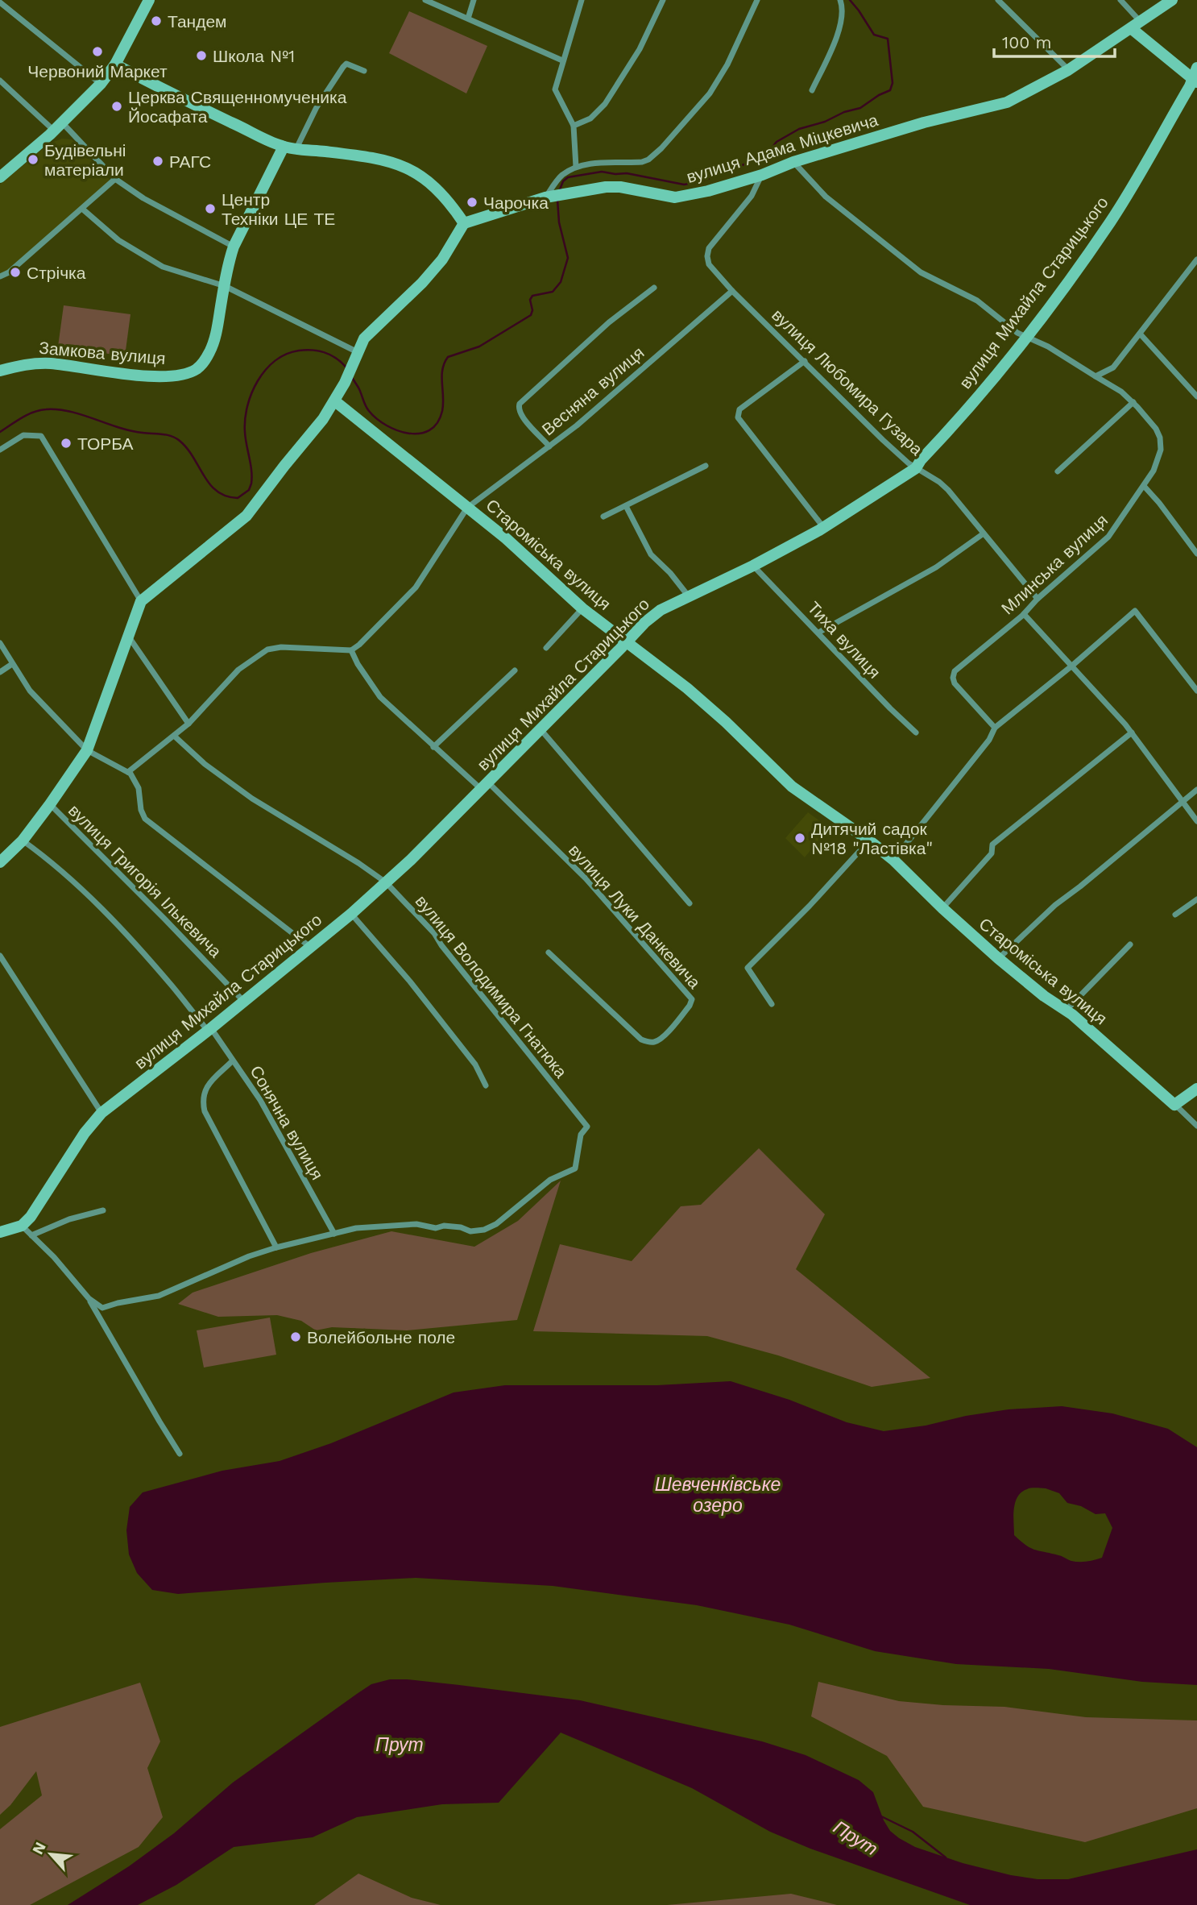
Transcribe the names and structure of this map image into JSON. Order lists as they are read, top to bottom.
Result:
{
  "streets": {
    "street": [
      "вулиця Адама Міцкевича",
      "вулиця Михайла Старицького",
      "Замкова вулиця",
      "вулиця Любомира Гузара",
      "Весняна вулиця",
      "Староміська вулиця",
      "Млинська вулиця",
      "Тиха вулиця",
      "вулиця Григорія Ількевича",
      "вулиця Луки Данкевича",
      "вулиця Володимира Гнатюка",
      "Сонячна вулиця"
    ]
  },
  "crossings": [
    ["вулиця Адама Міцкевича", "вулиця Любомира Гузара"],
    ["вулиця Адама Міцкевича", "Млинська вулиця"],
    ["вулиця Михайла Старицького", "вулиця Любомира Гузара"],
    ["вулиця Михайла Старицького", "Староміська вулиця"],
    ["вулиця Михайла Старицького", "Млинська вулиця"],
    ["вулиця Михайла Старицького", "Тиха вулиця"],
    ["вулиця Михайла Старицького", "вулиця Григорія Ількевича"],
    ["вулиця Михайла Старицького", "вулиця Луки Данкевича"],
    ["вулиця Михайла Старицького", "вулиця Володимира Гнатюка"],
    ["вулиця Михайла Старицького", "Сонячна вулиця"],
    ["вулиця Любомира Гузара", "Весняна вулиця"],
    ["вулиця Любомира Гузара", "Млинська вулиця"],
    ["Весняна вулиця", "Староміська вулиця"],
    ["вулиця Володимира Гнатюка", "Сонячна вулиця"]
  ],
  "water": ["Шевченківське озеро", "Прут"],
  "places": [
    "Тандем",
    "Червоний Маркет",
    "Школа №1",
    "Церква Священномученика Йосафата",
    "Будівельні матеріали",
    "РАГС",
    "Чарочка",
    "Центр Техніки ЦЕ ТЕ",
    "Стрічка",
    "ТОРБА",
    "Дитячий садок №18 \"Ластівка\"",
    "Волейбольне поле"
  ],
  "scale_bar": "100 m",
  "north": "top left"
}
